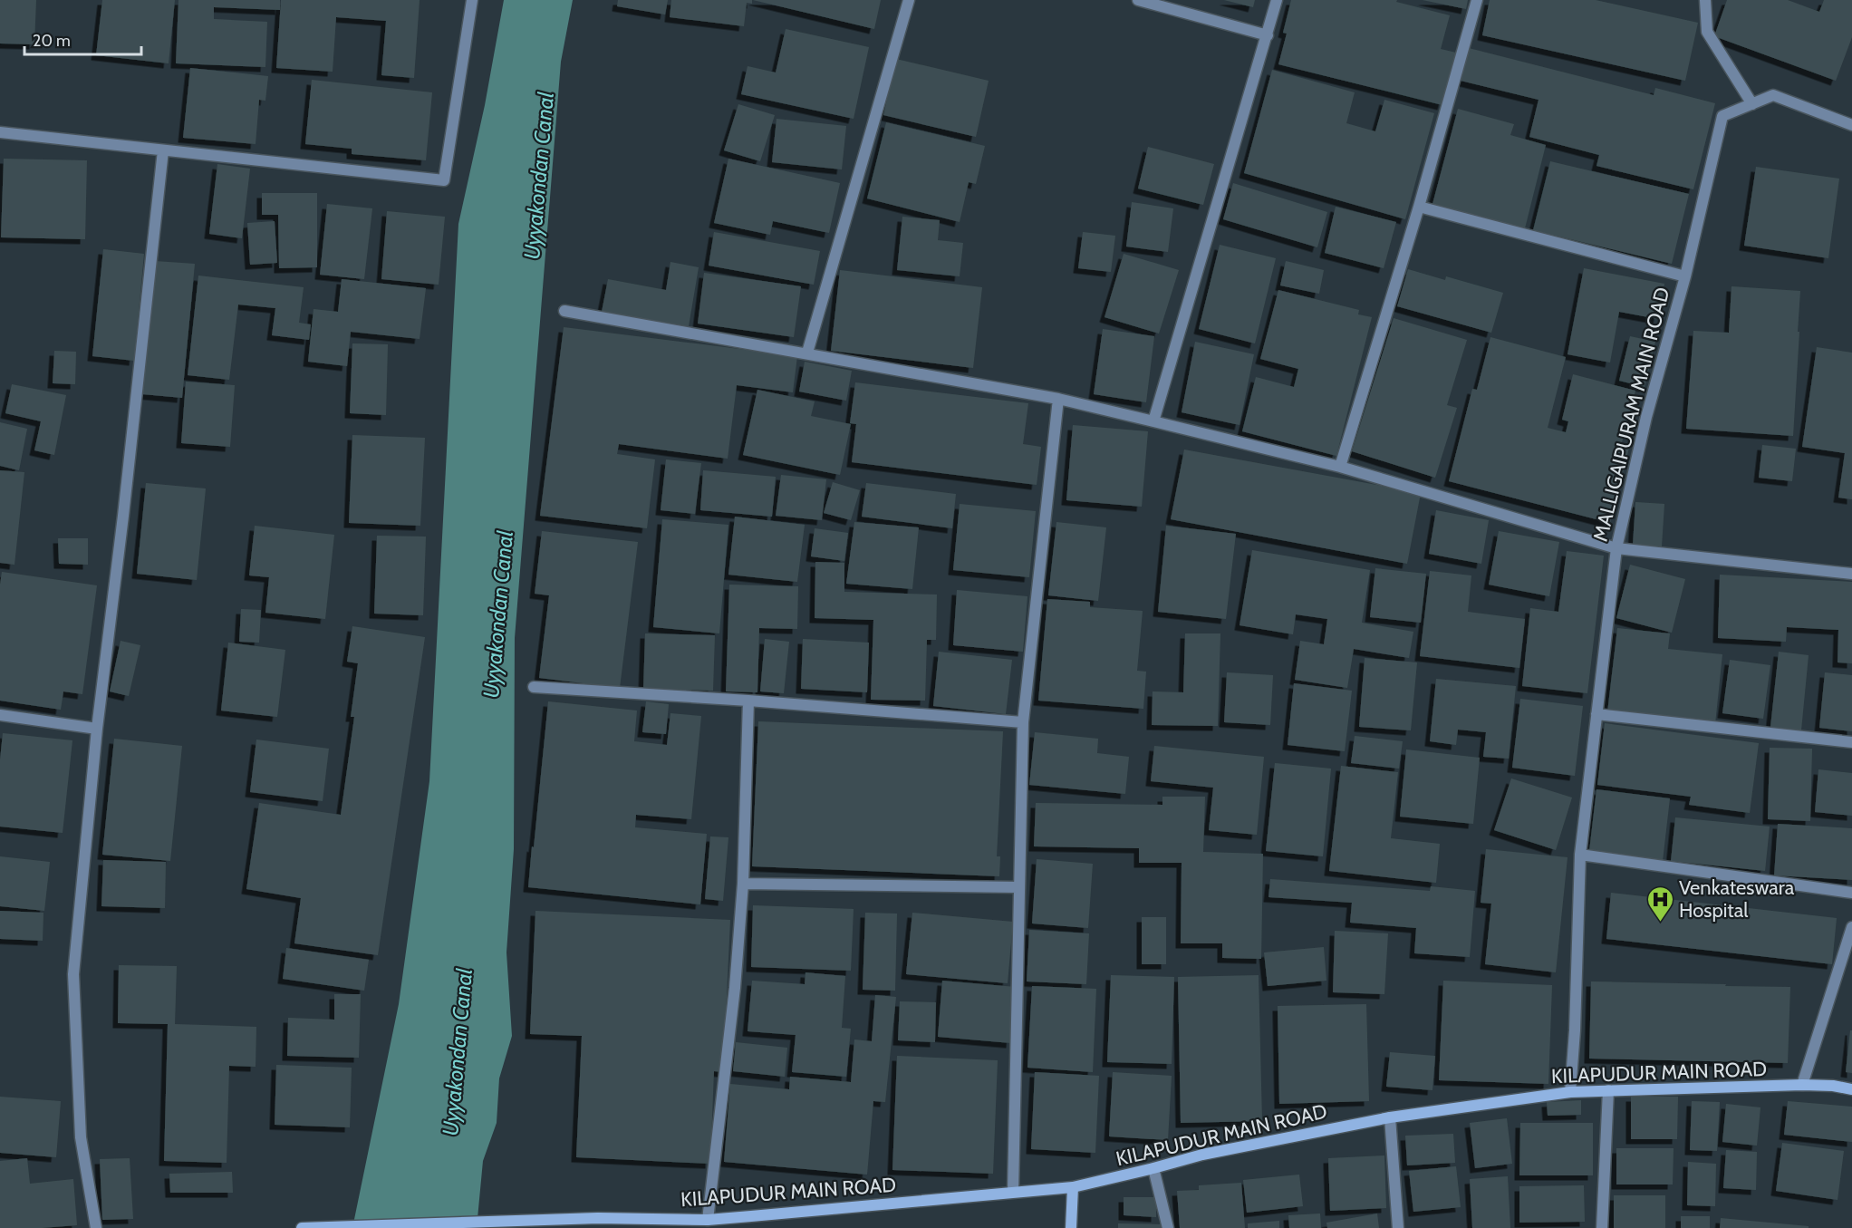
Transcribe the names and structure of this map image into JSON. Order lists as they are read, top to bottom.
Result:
{
  "streets": {
    "street": ["MALLIGAIPURAM MAIN ROAD", "KILAPUDUR MAIN ROAD"]
  },
  "crossings": [
    ["MALLIGAIPURAM MAIN ROAD", "KILAPUDUR MAIN ROAD"]
  ],
  "water": ["Uyyakondan Canal"],
  "places": {
    "hospital": ["Venkateswara Hospital"]
  },
  "scale_bar": "20 m"
}
